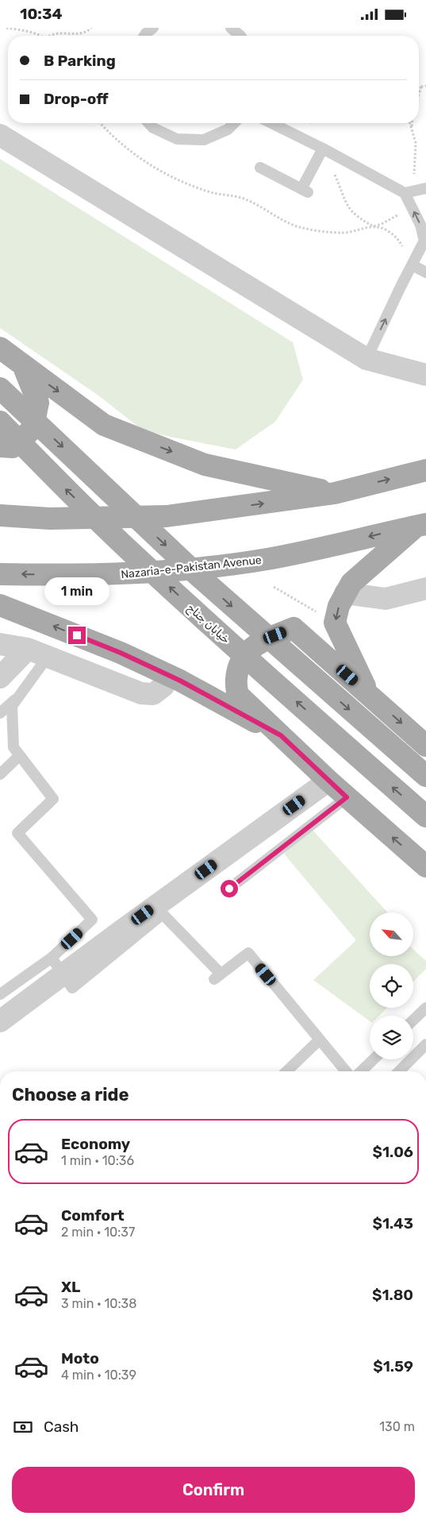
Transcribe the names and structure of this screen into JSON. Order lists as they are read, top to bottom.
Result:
{
  "streets": {
    "main road": ["Nazaria-e-Pakistan Avenue", "خیابان جناح"]
  },
  "north": "top left",
  "page": {
    "status": "10:34",
    "banner": ["B Parking", "Drop-off"],
    "bubble": "1 min",
    "heading": "Choose a ride",
    "list": [
      {
        "name": "Economy",
        "note": "1 min · 10:36",
        "value": "$1.06"
      },
      {
        "name": "Comfort",
        "note": "2 min · 10:37",
        "value": "$1.43"
      },
      {
        "name": "XL",
        "note": "3 min · 10:38",
        "value": "$1.80"
      },
      {
        "name": "Moto",
        "note": "4 min · 10:39",
        "value": "$1.59"
      }
    ],
    "pay": ["Cash", "130 m"],
    "buttons": "Confirm"
  }
}
